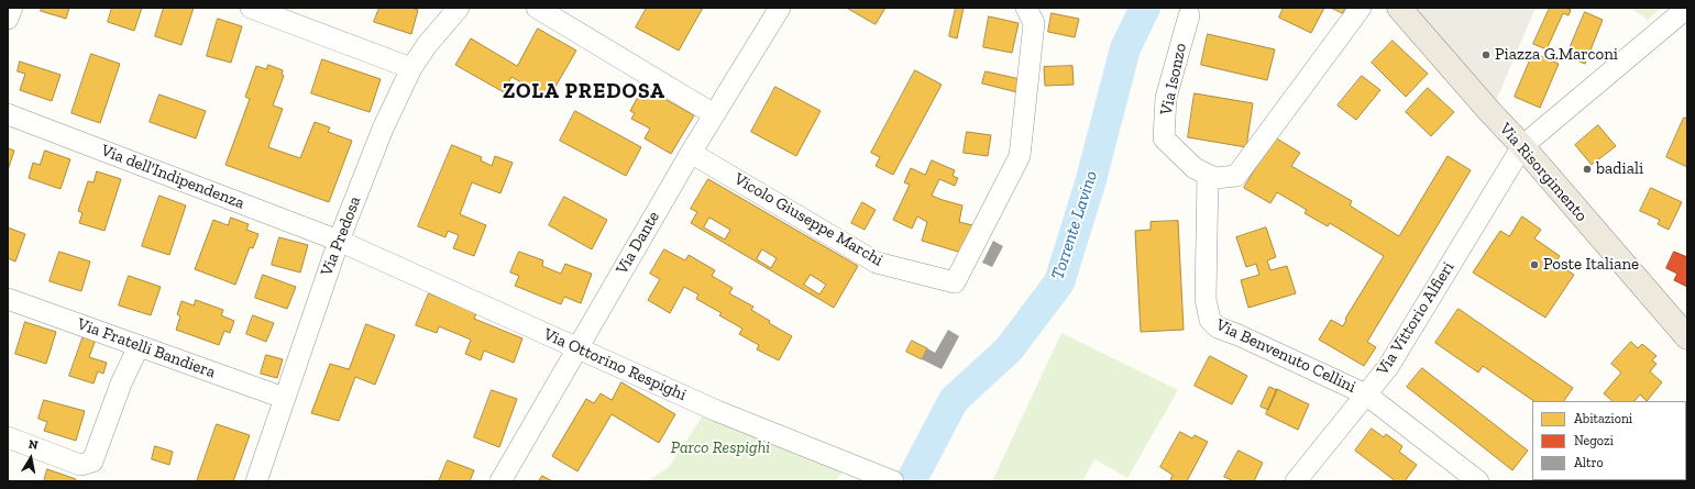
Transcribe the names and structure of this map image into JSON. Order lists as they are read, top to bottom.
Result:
{
  "streets": {
    "main road": ["Via Risorgimento"],
    "street": [
      "Via Isonzo",
      "Via dell'Indipendenza",
      "Vicolo Giuseppe Marchi",
      "Via Predosa",
      "Via Dante",
      "Via Vittorio Alfieri",
      "Via Fratelli Bandiera",
      "Via Benvenuto Cellini",
      "Via Ottorino Respighi"
    ]
  },
  "crossings": [
    ["Via Isonzo", "Via Benvenuto Cellini"],
    ["Via Risorgimento", "Via Vittorio Alfieri"],
    ["Via dell'Indipendenza", "Via Predosa"],
    ["Via dell'Indipendenza", "Via Ottorino Respighi"],
    ["Vicolo Giuseppe Marchi", "Via Dante"],
    ["Via Predosa", "Via Fratelli Bandiera"],
    ["Via Predosa", "Via Ottorino Respighi"],
    ["Via Dante", "Via Ottorino Respighi"],
    ["Via Vittorio Alfieri", "Via Benvenuto Cellini"]
  ],
  "districts": ["ZOLA PREDOSA"],
  "water": ["Torrente Lavino"],
  "parks": ["Parco Respighi"],
  "places": ["Piazza G.Marconi", "badiali", "Poste Italiane"],
  "legend": ["Abitazioni", "Negozi", "Altro"],
  "north": "top"
}
